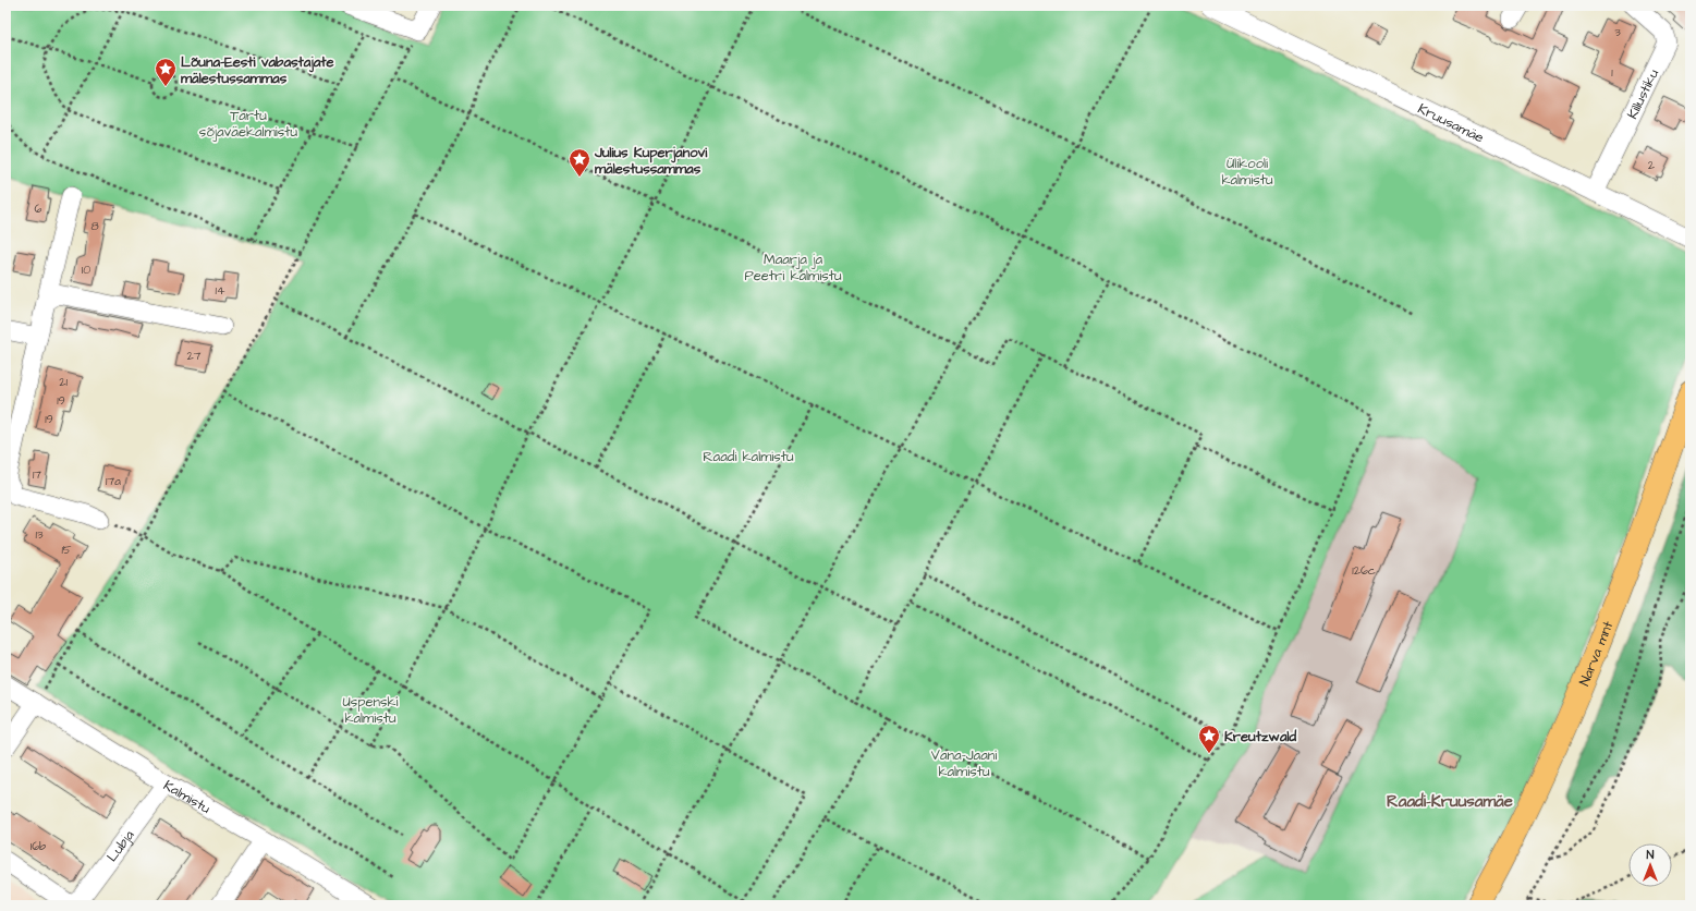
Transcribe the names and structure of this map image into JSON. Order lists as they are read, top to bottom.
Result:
{
  "streets": {
    "main road": ["Narva mnt"],
    "street": [
      "Killustiku",
      "Kruusamäe",
      "Kalmistu",
      "Lubja"
    ]
  },
  "crossings": [
    ["Killustiku", "Kruusamäe"],
    ["Kalmistu", "Lubja"]
  ],
  "districts": ["Raadi-Kruusamäe"],
  "parks": [
    "Tartu sõjaväekalmistu",
    "Ülikooli kalmistu",
    "Maarja ja Peetri kalmistu",
    "Raadi kalmistu",
    "Uspenski kalmistu",
    "Vana-Jaani kalmistu"
  ],
  "places": {
    "place": ["Lõuna-Eesti vabastajate mälestussammas", "Julius Kuperjanovi mälestussammas", "Kreutzwald"]
  },
  "house_numbers": [
    "3",
    "1",
    "2",
    "6",
    "8",
    "10",
    "14",
    "27",
    "21",
    "19",
    "19",
    "17",
    "17a",
    "13",
    "15",
    "126c",
    "16b"
  ],
  "north": "top"
}
